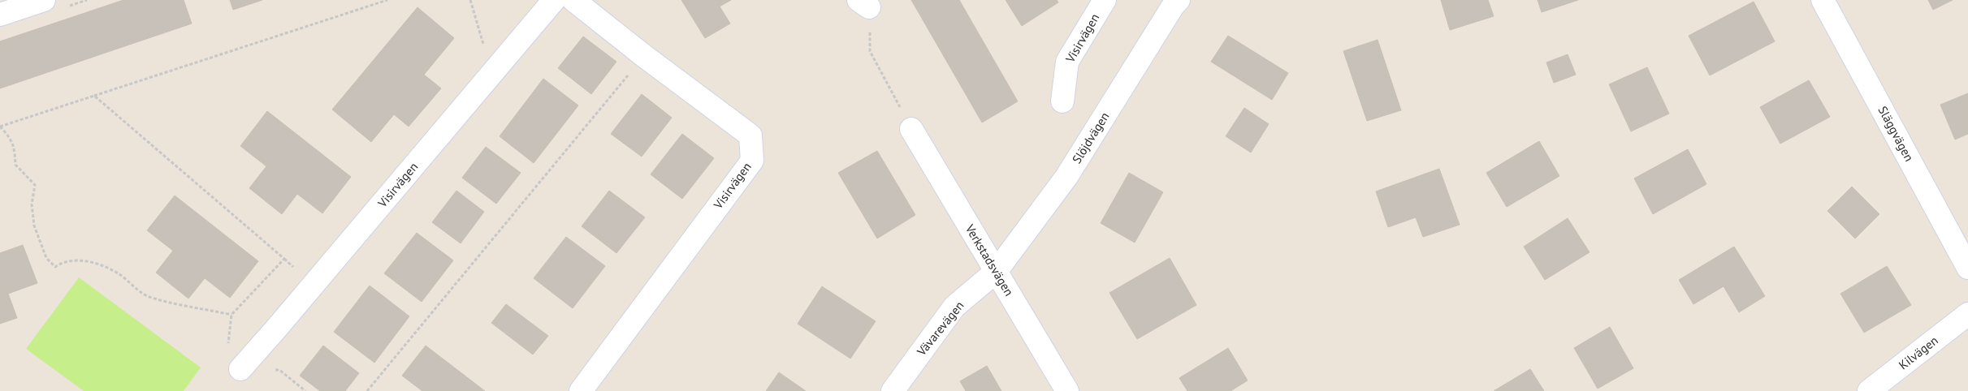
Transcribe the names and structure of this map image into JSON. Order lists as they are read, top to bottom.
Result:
{
  "streets": {
    "street": [
      "Visirvägen",
      "Släggvägen",
      "Slöjdvägen",
      "Verkstadsvägen",
      "Vävarevägen",
      "Kilvägen"
    ]
  },
  "crossings": [
    ["Slöjdvägen", "Verkstadsvägen"],
    ["Slöjdvägen", "Vävarevägen"],
    ["Verkstadsvägen", "Vävarevägen"]
  ]
}
